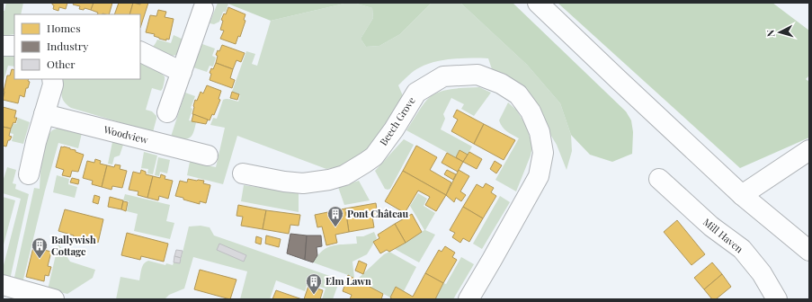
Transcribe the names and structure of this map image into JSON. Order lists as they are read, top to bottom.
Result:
{
  "streets": {
    "street": ["Beech Grove", "Woodview", "Mill Haven"]
  },
  "places": {
    "building": ["Pont Château", "Ballywish Cottage", "Elm Lawn"]
  },
  "legend": ["Homes", "Industry", "Other"],
  "north": "left"
}
